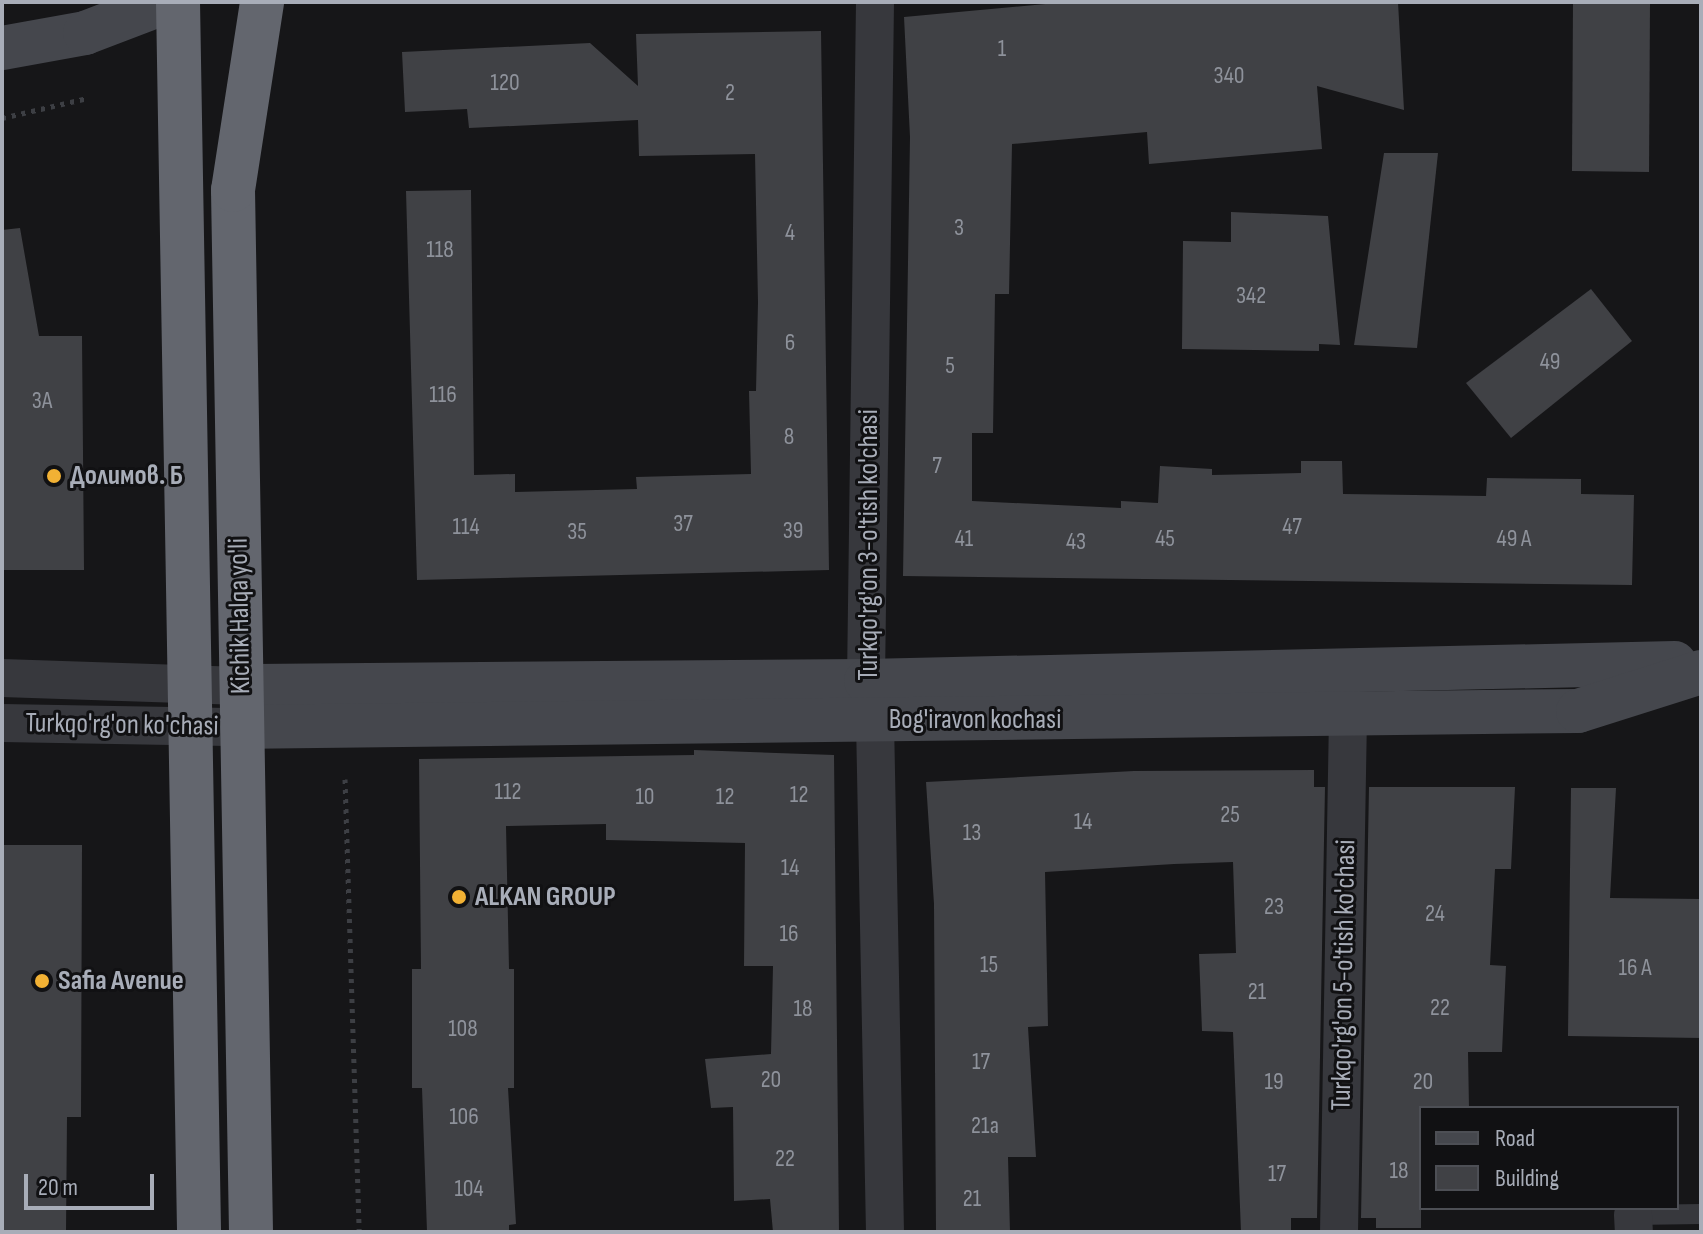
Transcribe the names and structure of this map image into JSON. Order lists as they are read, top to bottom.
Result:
{
  "streets": {
    "highway": ["Kichik Halqa yo'li"],
    "street": [
      "Turkqo'rg'on 3-o'tish ko'chasi",
      "Bog'iravon kochasi",
      "Turkqo'rg'on ko'chasi",
      "Turkqo'rg'on 5-o'tish ko'chasi"
    ]
  },
  "crossings": [
    ["Turkqo'rg'on 3-o'tish ko'chasi", "Bog'iravon kochasi"],
    ["Kichik Halqa yo'li", "Bog'iravon kochasi"],
    ["Kichik Halqa yo'li", "Turkqo'rg'on ko'chasi"],
    ["Bog'iravon kochasi", "Turkqo'rg'on ko'chasi"],
    ["Bog'iravon kochasi", "Turkqo'rg'on 5-o'tish ko'chasi"]
  ],
  "places": ["Долимов. Б", "ALKAN GROUP", "Safia Avenue"],
  "house_numbers": [
    "1",
    "340",
    "120",
    "2",
    "3",
    "4",
    "118",
    "342",
    "6",
    "49",
    "5",
    "116",
    "3А",
    "8",
    "7",
    "37",
    "114",
    "47",
    "39",
    "35",
    "41",
    "45",
    "49 A",
    "43",
    "112",
    "12",
    "10",
    "12",
    "25",
    "14",
    "13",
    "14",
    "23",
    "24",
    "16",
    "15",
    "16 A",
    "21",
    "22",
    "18",
    "108",
    "17",
    "20",
    "19",
    "20",
    "106",
    "21a",
    "22",
    "18",
    "17",
    "104",
    "21"
  ],
  "legend": ["Road", "Building"],
  "scale_bar": "20 m"
}
